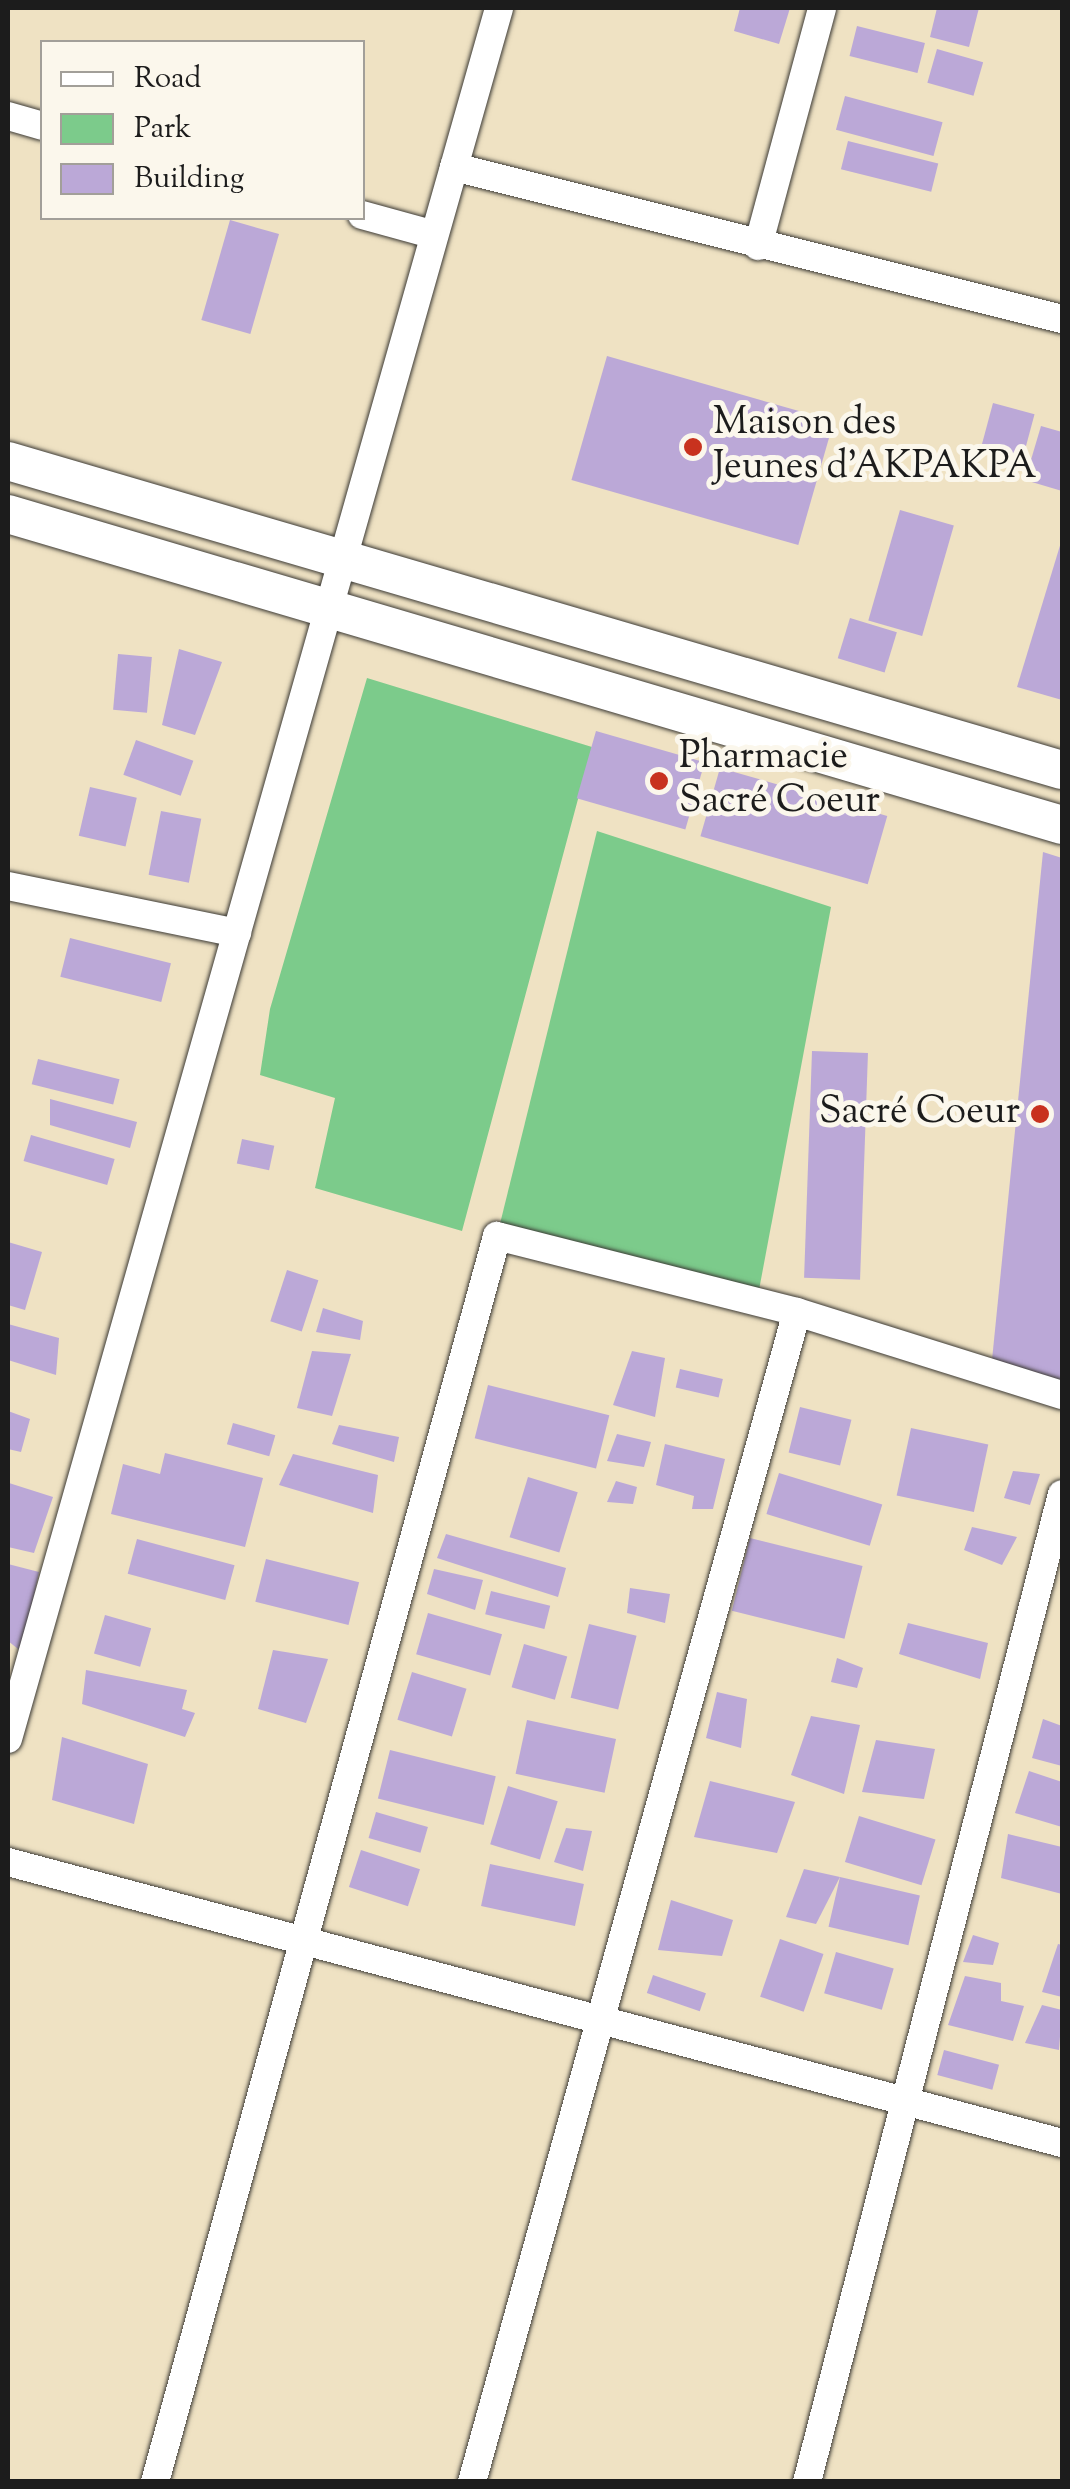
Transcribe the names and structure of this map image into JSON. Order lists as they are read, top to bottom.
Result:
{
  "places": ["Maison des Jeunes d'AKPAKPA", "Pharmacie Sacré Coeur", "Sacré Coeur"],
  "legend": ["Road", "Park", "Building"]
}
